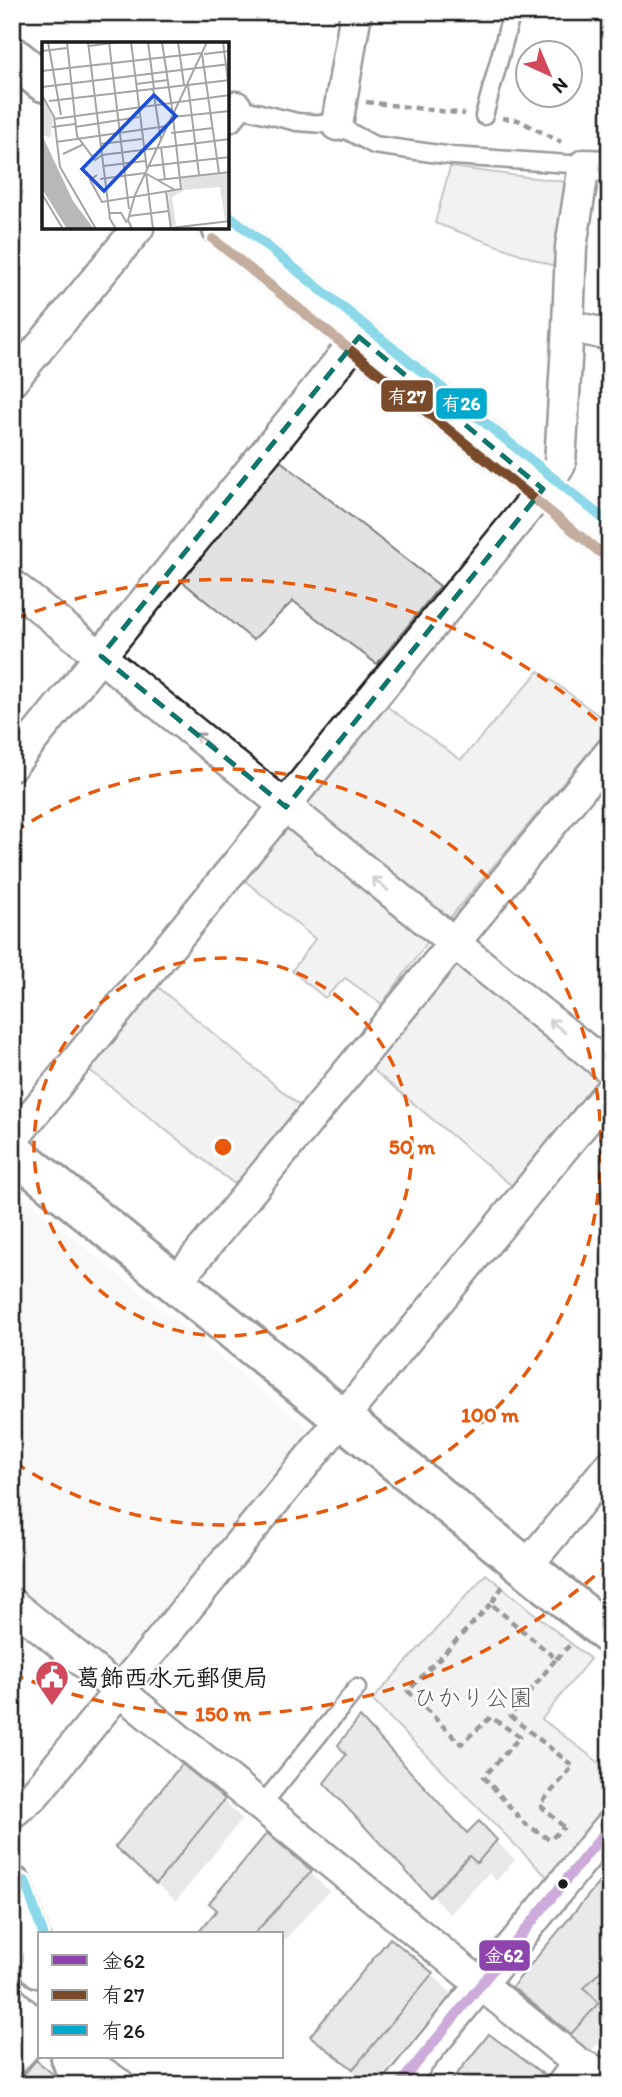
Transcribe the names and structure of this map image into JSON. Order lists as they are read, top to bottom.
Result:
{
  "parks": ["ひかり公園"],
  "places": {
    "public building": ["葛飾西水元郵便局"]
  },
  "lines": ["transit line 有26", "transit line 有27", "transit line 金62"],
  "legend": ["金62", "有27", "有26"],
  "north": "bottom right",
  "rings": ["50 m", "100 m", "150 m"]
}
